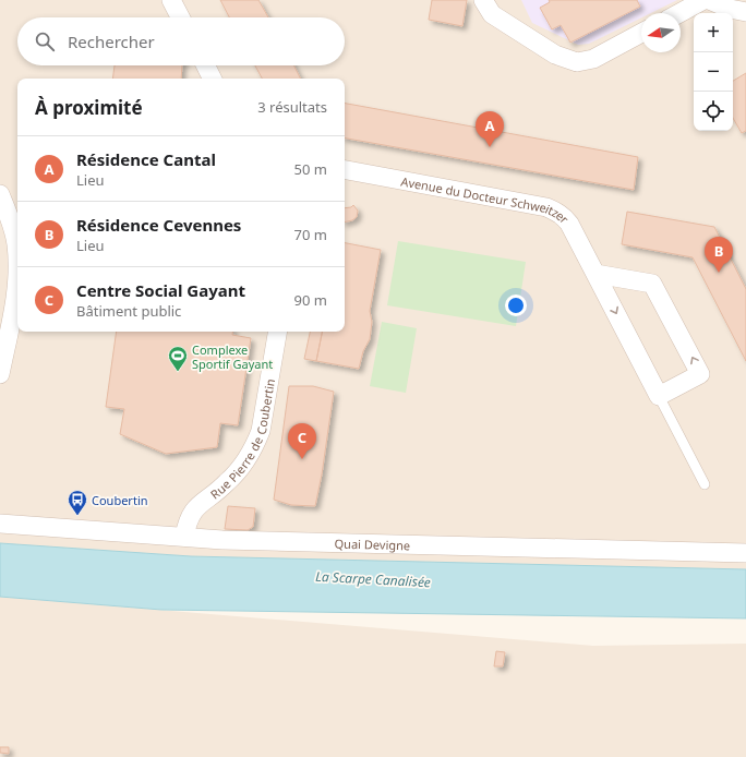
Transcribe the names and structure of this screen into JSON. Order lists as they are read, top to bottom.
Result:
{
  "streets": {
    "street": ["Avenue du Docteur Schweitzer", "Rue Pierre de Coubertin", "Quai Devigne"]
  },
  "crossings": [
    ["Rue Pierre de Coubertin", "Quai Devigne"]
  ],
  "water": ["La Scarpe Canalisée"],
  "places": {
    "sports": ["Complexe Sportif Gayant"],
    "bus stop": ["Coubertin"]
  },
  "north": "left",
  "page": {
    "map_buttons": ["+", "−"],
    "search": "Rechercher",
    "heading": ["À proximité", "3 résultats"],
    "pins": ["A", "B", "C"],
    "list": [
      {
        "mark": "A",
        "name": "Résidence Cantal",
        "note": "Lieu",
        "value": "50 m"
      },
      {
        "mark": "B",
        "name": "Résidence Cevennes",
        "note": "Lieu",
        "value": "70 m"
      },
      {
        "mark": "C",
        "name": "Centre Social Gayant",
        "note": "Bâtiment public",
        "value": "90 m"
      }
    ]
  }
}
